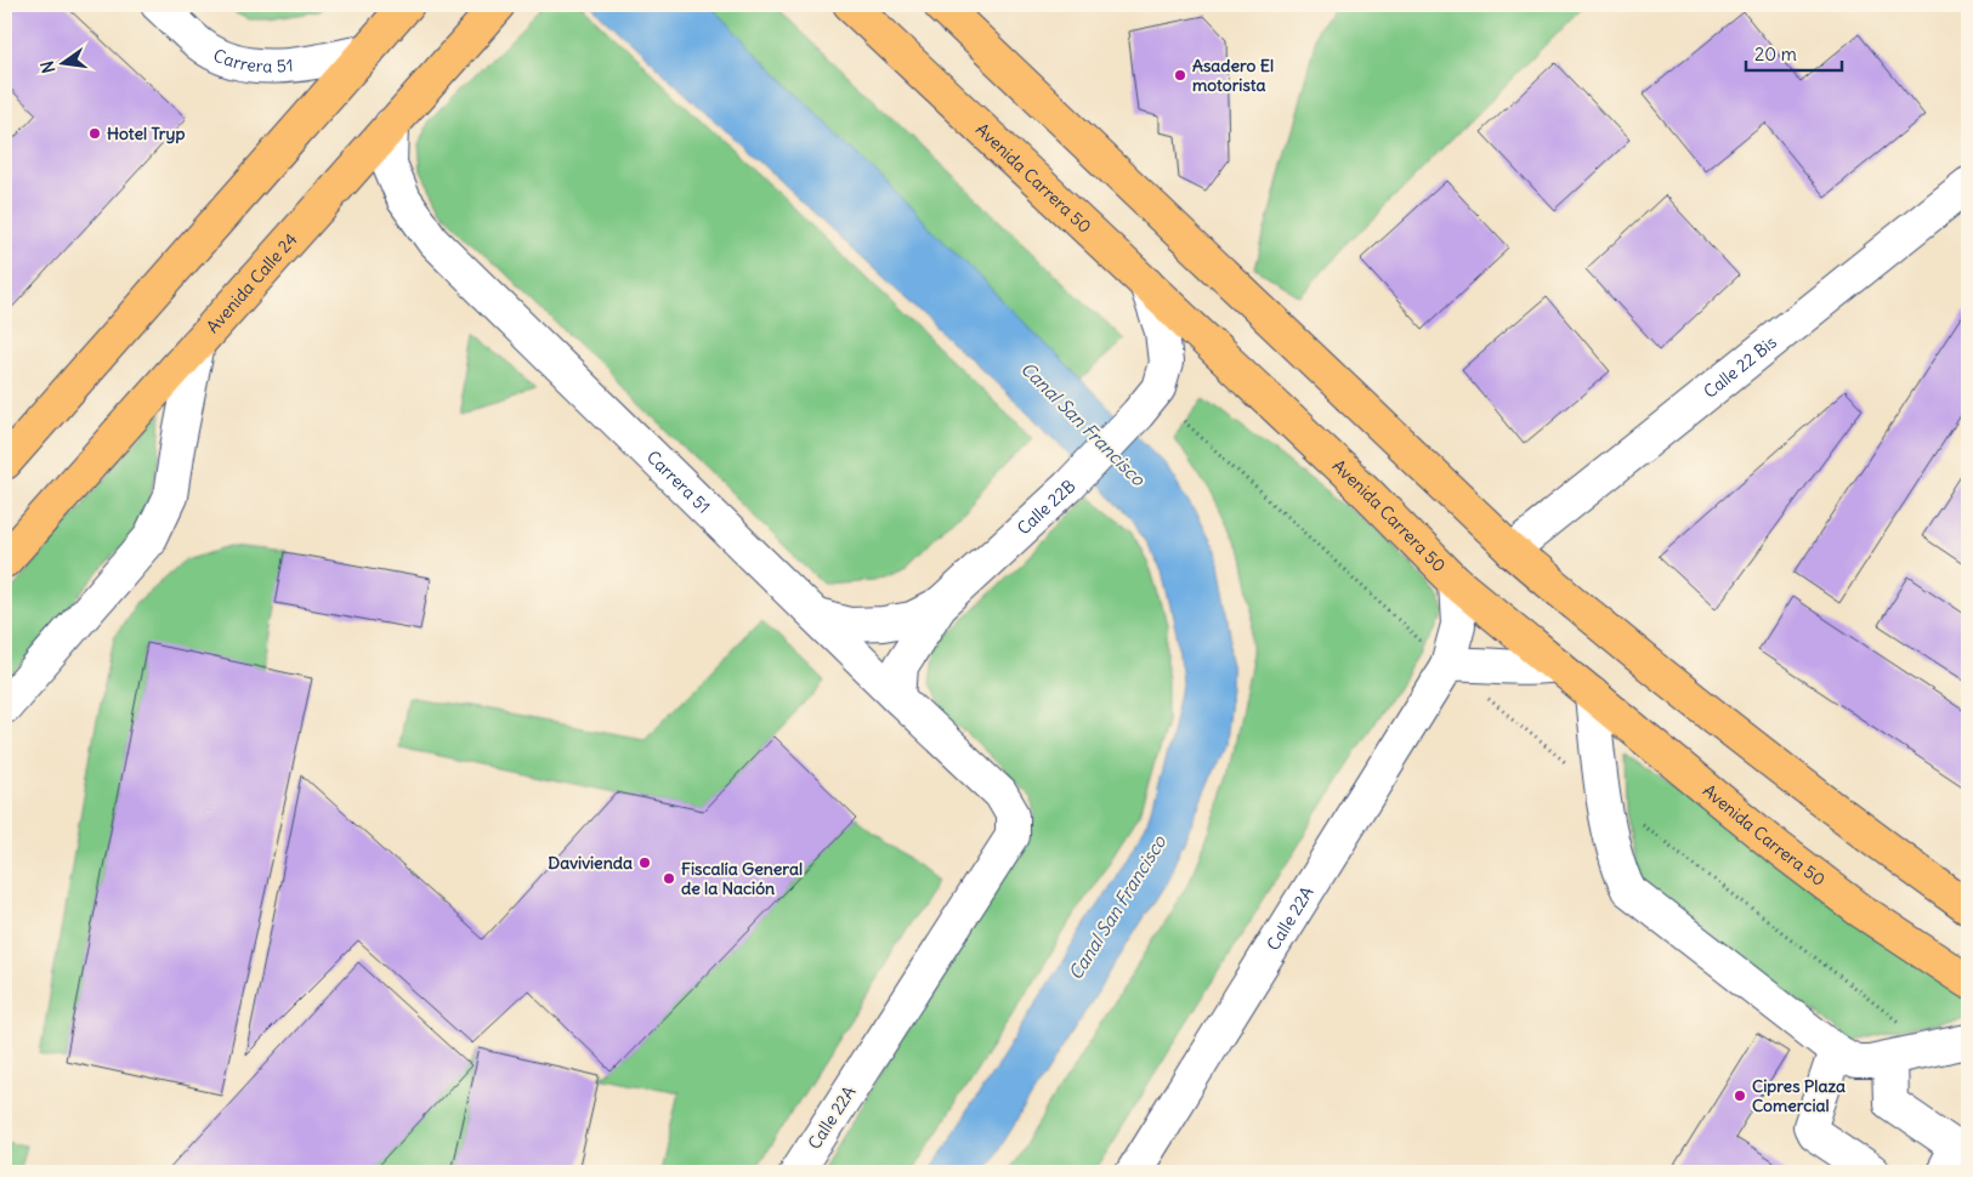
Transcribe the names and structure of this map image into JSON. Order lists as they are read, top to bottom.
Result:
{
  "streets": {
    "main road": ["Avenida Carrera 50", "Avenida Calle 24"],
    "street": [
      "Carrera 51",
      "Calle 22 Bis",
      "Calle 22B",
      "Calle 22A"
    ]
  },
  "crossings": [
    ["Carrera 51", "Avenida Calle 24"],
    ["Carrera 51", "Calle 22B"],
    ["Carrera 51", "Calle 22A"],
    ["Avenida Carrera 50", "Calle 22B"],
    ["Avenida Carrera 50", "Calle 22A"]
  ],
  "water": ["Canal San Francisco"],
  "places": [
    "Asadero El motorista",
    "Hotel Tryp",
    "Davivienda",
    "Fiscalía General de la Nación",
    "Cipres Plaza Comercial"
  ],
  "scale_bar": "20 m",
  "north": "left"
}
